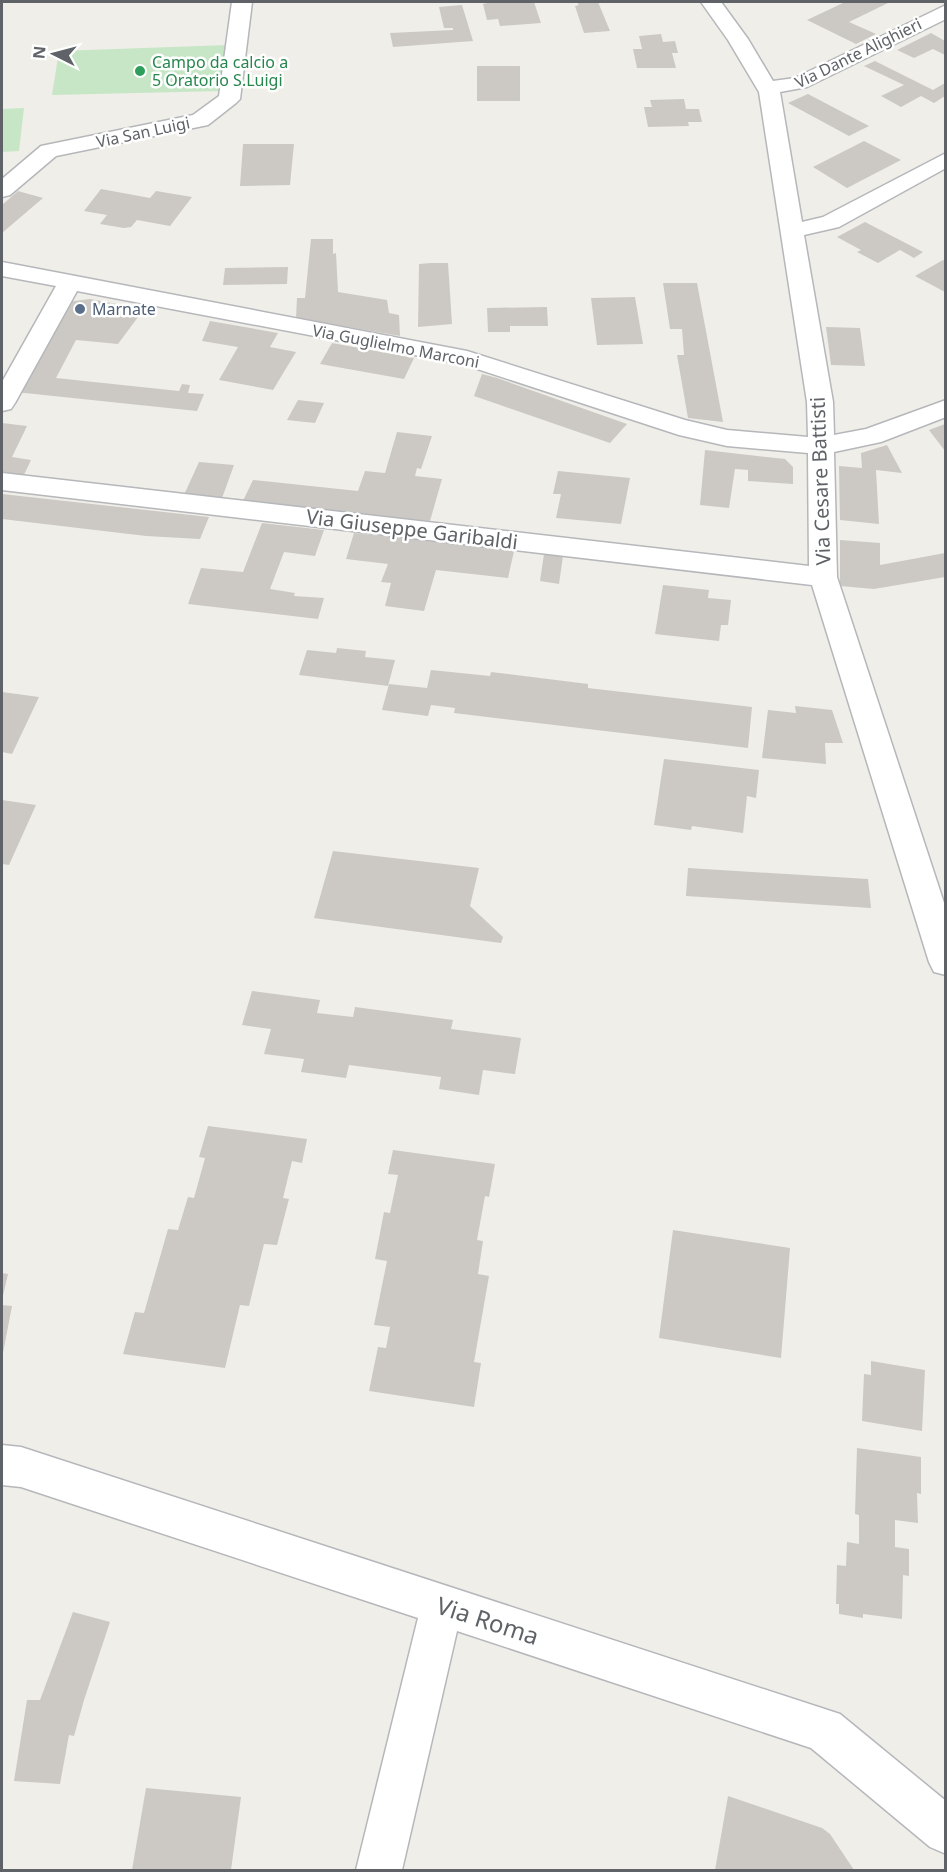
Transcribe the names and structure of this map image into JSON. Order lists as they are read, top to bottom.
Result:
{
  "streets": {
    "street": [
      "Via Dante Alighieri",
      "Via San Luigi",
      "Via Guglielmo Marconi",
      "Via Cesare Battisti",
      "Via Giuseppe Garibaldi",
      "Via Roma"
    ]
  },
  "crossings": [
    ["Via Dante Alighieri", "Via Cesare Battisti"],
    ["Via Guglielmo Marconi", "Via Cesare Battisti"],
    ["Via Cesare Battisti", "Via Giuseppe Garibaldi"]
  ],
  "places": ["Campo da calcio a 5 Oratorio S.Luigi", "Marnate"],
  "north": "left"
}
